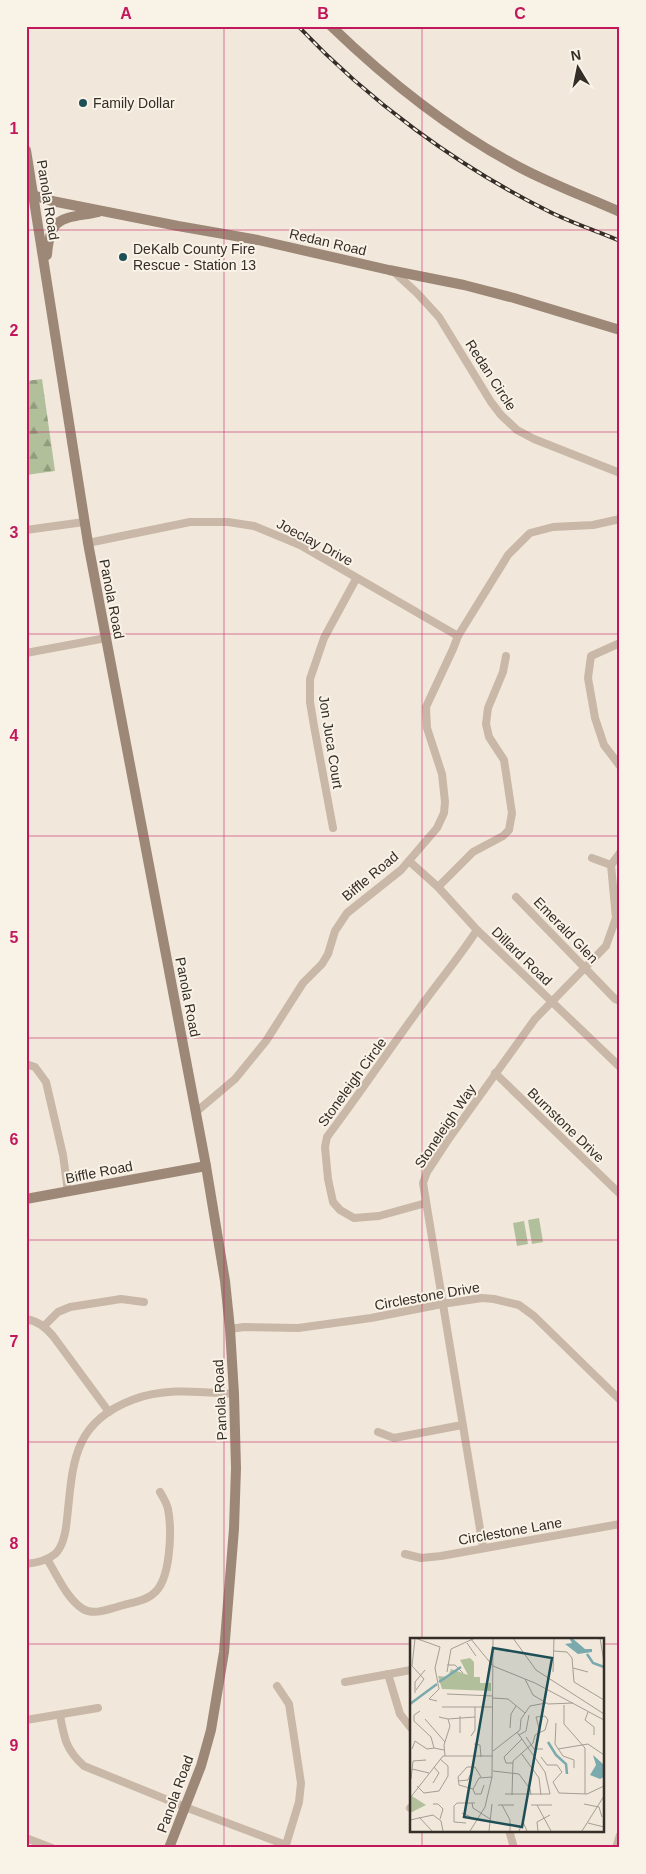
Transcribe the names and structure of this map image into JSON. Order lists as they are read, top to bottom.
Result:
{
  "streets": {
    "main road": ["Panola Road", "Redan Road", "Biffle Road"],
    "street": [
      "Redan Circle",
      "Joeclay Drive",
      "Jon Juca Court",
      "Emerald Glen",
      "Dillard Road",
      "Stoneleigh Circle",
      "Burnstone Drive",
      "Stoneleigh Way",
      "Circlestone Drive",
      "Circlestone Lane"
    ]
  },
  "crossings": [
    ["Panola Road", "Redan Road"],
    ["Panola Road", "Joeclay Drive"],
    ["Panola Road", "Biffle Road"],
    ["Panola Road", "Circlestone Drive"],
    ["Redan Road", "Redan Circle"],
    ["Joeclay Drive", "Jon Juca Court"],
    ["Joeclay Drive", "Biffle Road"],
    ["Biffle Road", "Dillard Road"],
    ["Emerald Glen", "Stoneleigh Way"],
    ["Dillard Road", "Stoneleigh Circle"],
    ["Dillard Road", "Stoneleigh Way"],
    ["Stoneleigh Circle", "Stoneleigh Way"],
    ["Burnstone Drive", "Stoneleigh Way"],
    ["Stoneleigh Way", "Circlestone Drive"],
    ["Stoneleigh Way", "Circlestone Lane"]
  ],
  "places": ["Family Dollar", "DeKalb County Fire Rescue - Station 13"],
  "north": "top",
  "grid": {
    "columns": ["A", "B", "C"],
    "rows": [
      "1",
      "2",
      "3",
      "4",
      "5",
      "6",
      "7",
      "8",
      "9"
    ]
  }
}
